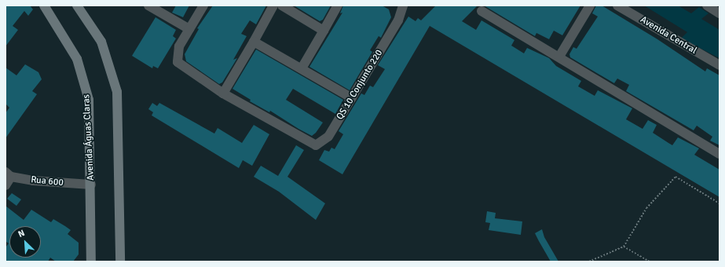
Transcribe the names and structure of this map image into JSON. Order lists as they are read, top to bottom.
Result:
{
  "streets": {
    "main road": ["Avenida Águas Claras"],
    "street": ["Avenida Central", "QS 10 Conjunto 220", "Rua 600"]
  },
  "crossings": [
    ["Avenida Águas Claras", "Rua 600"]
  ],
  "north": "top left"
}
